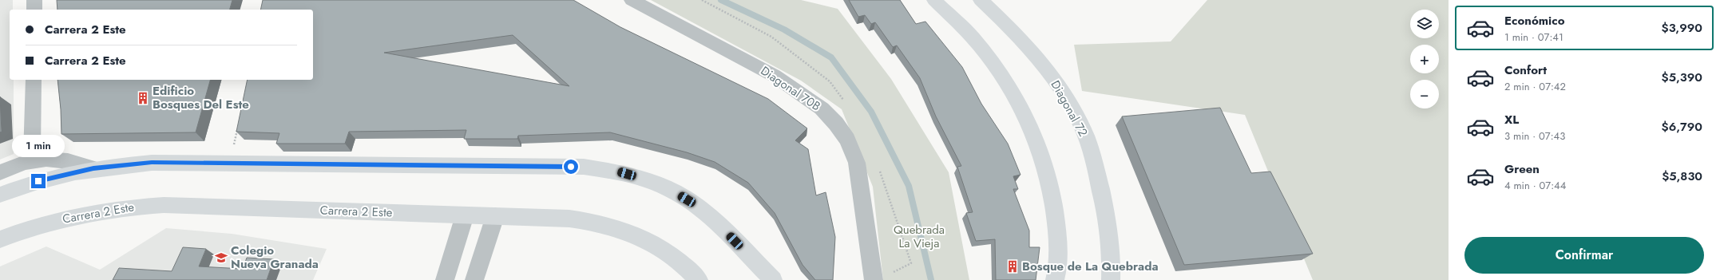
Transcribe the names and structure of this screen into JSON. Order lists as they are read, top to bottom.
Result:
{
  "streets": {
    "main road": ["Diagonal 72", "Carrera 2 Este"],
    "street": ["Diagonal 70B"]
  },
  "parks": ["Quebrada La Vieja"],
  "places": {
    "building": ["Edificio Bosques Del Este", "Bosque de La Quebrada"],
    "school or university": ["Colegio Nueva Granada"]
  },
  "page": {
    "list": [
      {
        "name": "Económico",
        "note": "1 min · 07:41",
        "value": "$3,990"
      },
      {
        "name": "Confort",
        "note": "2 min · 07:42",
        "value": "$5,390"
      },
      {
        "name": "XL",
        "note": "3 min · 07:43",
        "value": "$6,790"
      },
      {
        "name": "Green",
        "note": "4 min · 07:44",
        "value": "$5,830"
      }
    ],
    "map_buttons": ["+", "−"],
    "banner": ["Carrera 2 Este", "Carrera 2 Este"],
    "bubble": "1 min",
    "buttons": "Confirmar"
  }
}
